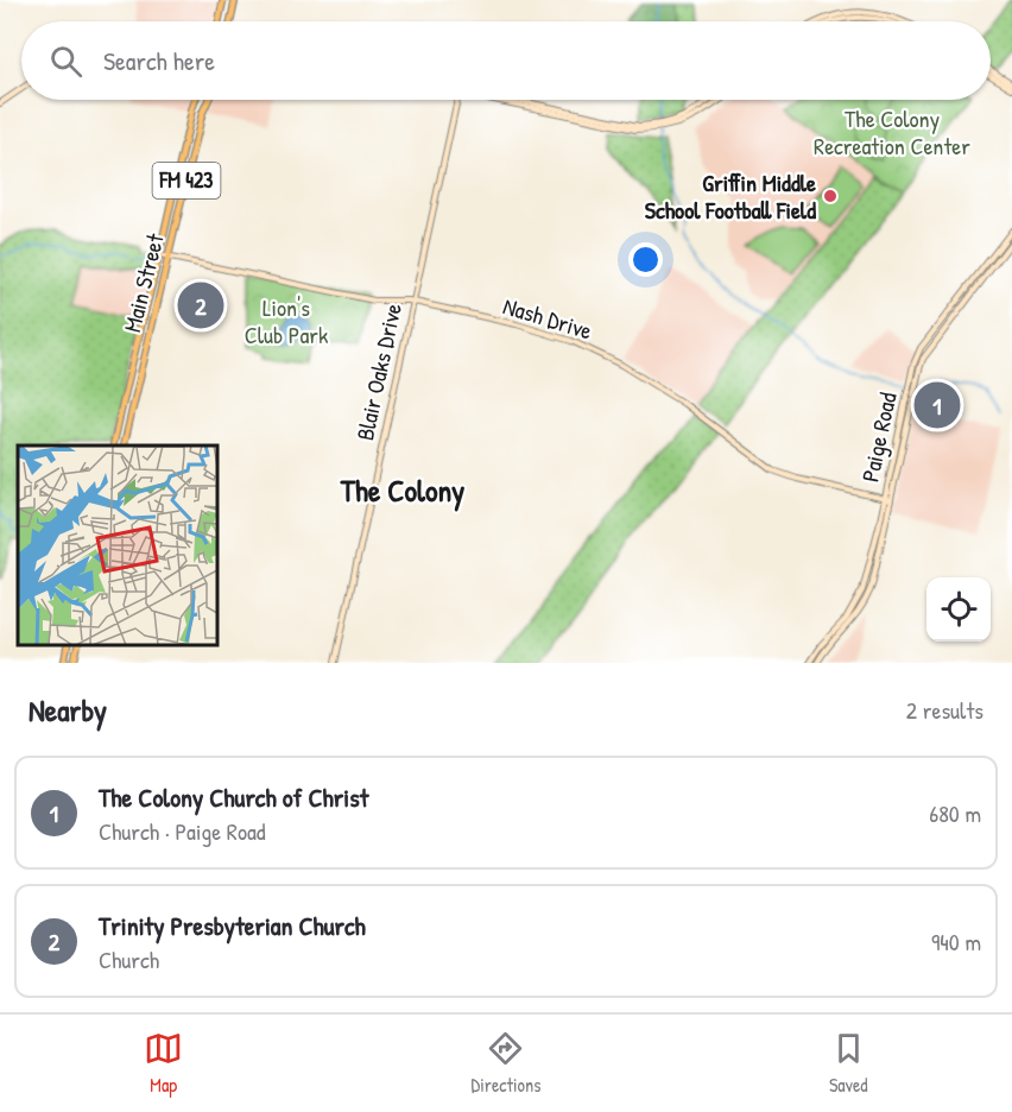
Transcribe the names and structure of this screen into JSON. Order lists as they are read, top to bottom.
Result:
{
  "streets": {
    "main road": [
      "FM 423",
      "Main Street",
      "Nash Drive",
      "Blair Oaks Drive",
      "Paige Road"
    ]
  },
  "crossings": [
    ["Main Street", "Nash Drive"],
    ["Nash Drive", "Blair Oaks Drive"],
    ["Nash Drive", "Paige Road"]
  ],
  "districts": ["The Colony"],
  "parks": ["The Colony Recreation Center", "Lion's Club Park"],
  "places": ["Griffin Middle School Football Field"],
  "page": {
    "search": "Search here",
    "pins": ["2", "1"],
    "heading": ["Nearby", "2 results"],
    "list": [
      {
        "mark": "1",
        "name": "The Colony Church of Christ",
        "note": "Church · Paige Road",
        "value": "680 m"
      },
      {
        "mark": "2",
        "name": "Trinity Presbyterian Church",
        "note": "Church",
        "value": "940 m"
      }
    ],
    "nav": ["Map", "Directions", "Saved"]
  }
}
